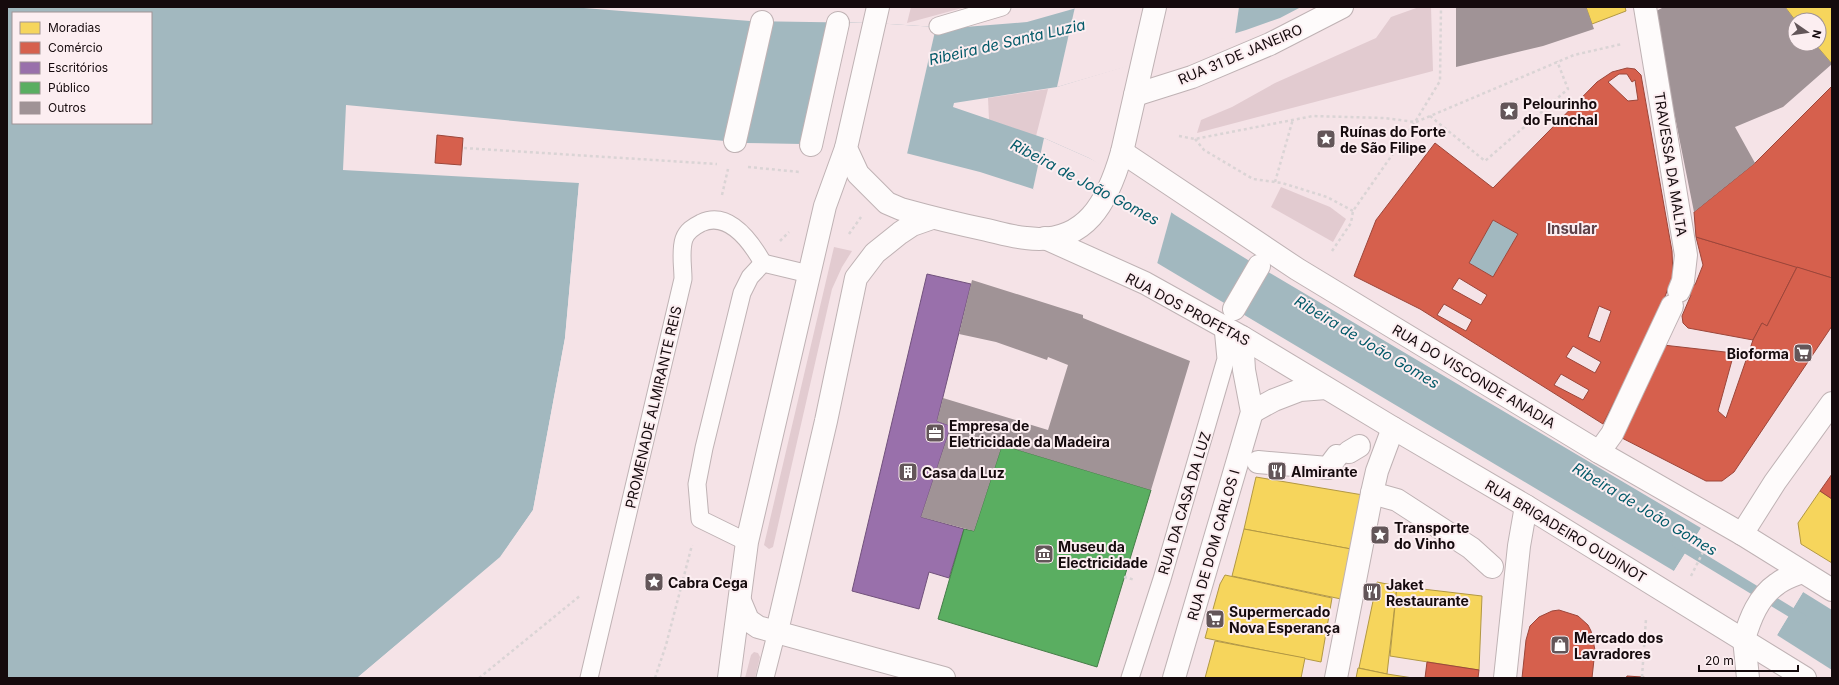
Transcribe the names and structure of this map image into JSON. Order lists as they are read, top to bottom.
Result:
{
  "streets": {
    "street": [
      "RUA 31 DE JANEIRO",
      "TRAVESSA DA MALTA",
      "RUA DOS PROFETAS",
      "RUA DO VISCONDE ANADIA",
      "RUA BRIGADEIRO OUDINOT",
      "RUA DE DOM CARLOS I"
    ],
    "lane": ["PROMENADE ALMIRANTE REIS", "RUA DA CASA DA LUZ"]
  },
  "crossings": [
    ["TRAVESSA DA MALTA", "RUA DO VISCONDE ANADIA"],
    ["RUA DOS PROFETAS", "RUA DA CASA DA LUZ"],
    ["RUA DOS PROFETAS", "RUA BRIGADEIRO OUDINOT"],
    ["RUA DOS PROFETAS", "RUA DE DOM CARLOS I"]
  ],
  "districts": ["Insular"],
  "water": ["Ribeira de Santa Luzia", "Ribeira de João Gomes"],
  "places": {
    "place": [
      "Pelourinho do Funchal",
      "Ruínas do Forte de São Filipe",
      "Transporte do Vinho",
      "Cabra Cega"
    ],
    "supermarket": ["Bioforma", "Supermercado Nova Esperança"],
    "office": ["Empresa de Eletricidade da Madeira"],
    "restaurant": ["Almirante", "Jaket Restaurante"],
    "building": ["Casa da Luz"],
    "museum": ["Museu da Electricidade"],
    "shop": ["Mercado dos Lavradores"]
  },
  "legend": [
    "Moradias",
    "Comércio",
    "Escritórios",
    "Público",
    "Outros"
  ],
  "scale_bar": "20 m",
  "north": "right"
}
